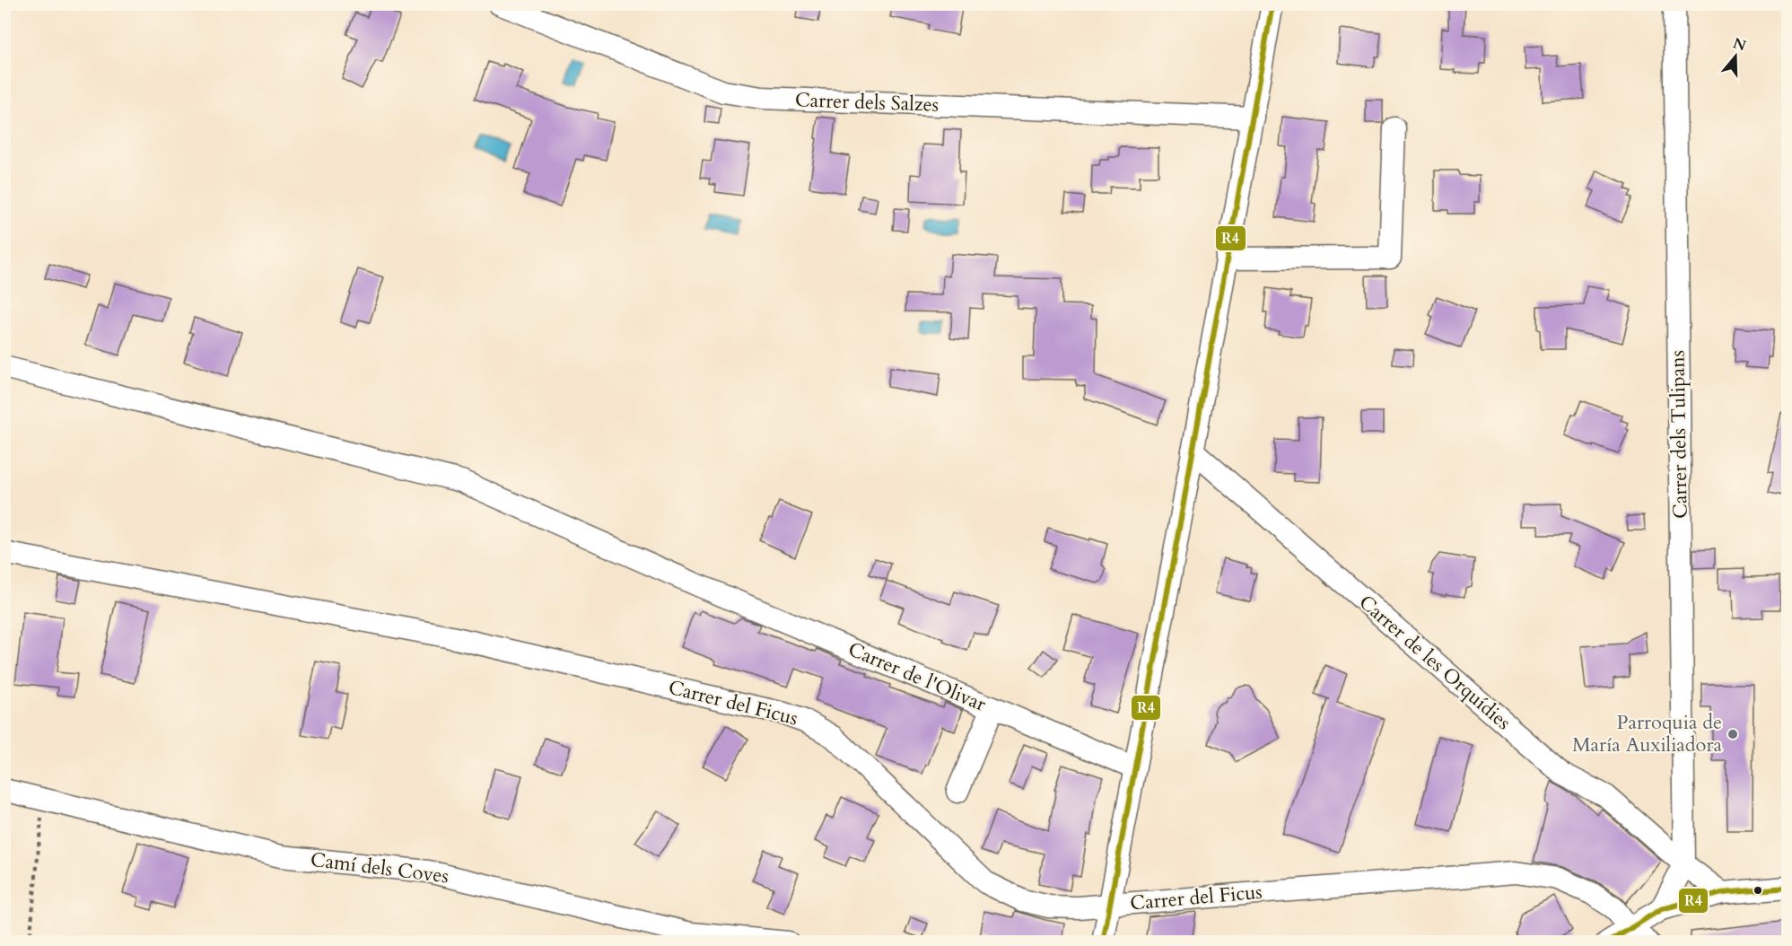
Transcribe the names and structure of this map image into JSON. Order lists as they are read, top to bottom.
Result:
{
  "streets": {
    "street": [
      "Carrer dels Salzes",
      "Carrer dels Tulipans",
      "Carrer de les Orquídies",
      "Carrer de l'Olivar",
      "Carrer del Ficus",
      "Camí dels Coves"
    ]
  },
  "crossings": [
    ["Carrer dels Tulipans", "Carrer de les Orquídies"]
  ],
  "places": ["Parroquia de María Auxiliadora"],
  "lines": ["transit line R4"],
  "north": "top"
}
